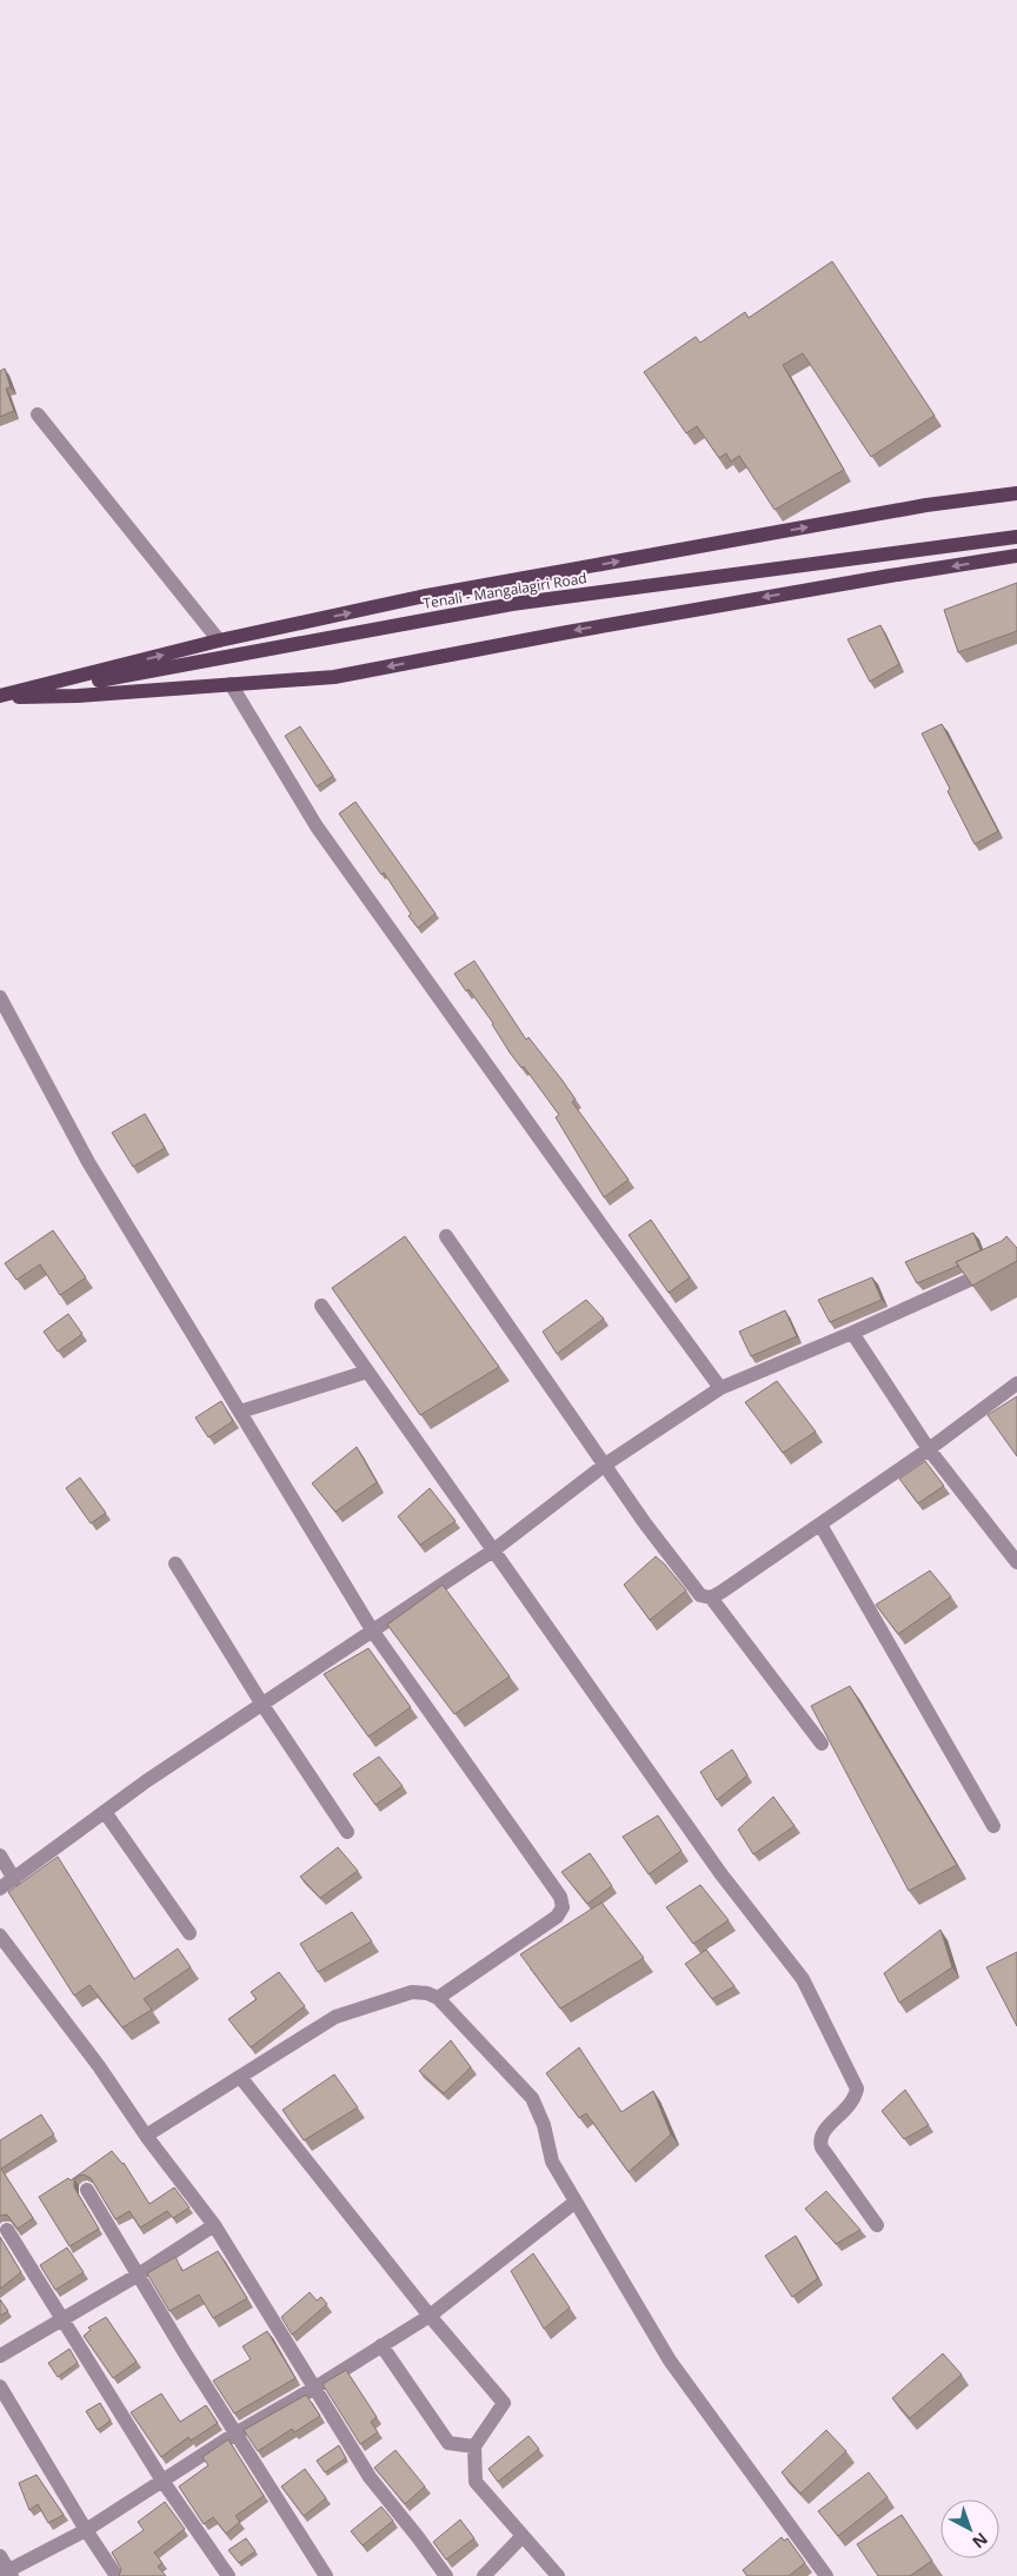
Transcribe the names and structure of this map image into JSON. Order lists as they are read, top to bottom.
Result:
{
  "streets": {
    "main road": ["Tenali - Mangalagiri Road"]
  },
  "north": "bottom right"
}
